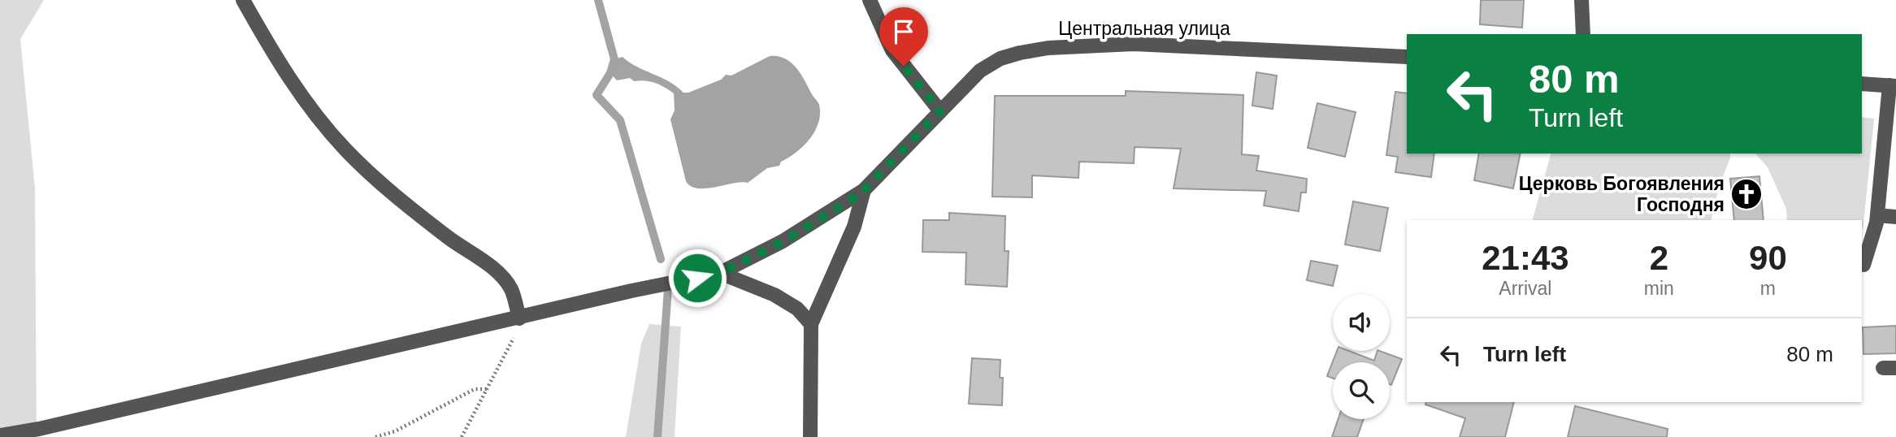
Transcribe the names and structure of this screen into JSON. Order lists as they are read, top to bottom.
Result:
{
  "streets": {
    "street": ["Центральная улица"]
  },
  "places": {
    "church": ["Церковь Богоявления Господня"]
  },
  "page": {
    "turn": ["80 m", "Turn left"],
    "eta": [
      "21:43",
      "Arrival",
      "2",
      "min",
      "90",
      "m"
    ],
    "list": [
      {
        "name": "Turn left",
        "value": "80 m"
      }
    ]
  }
}
